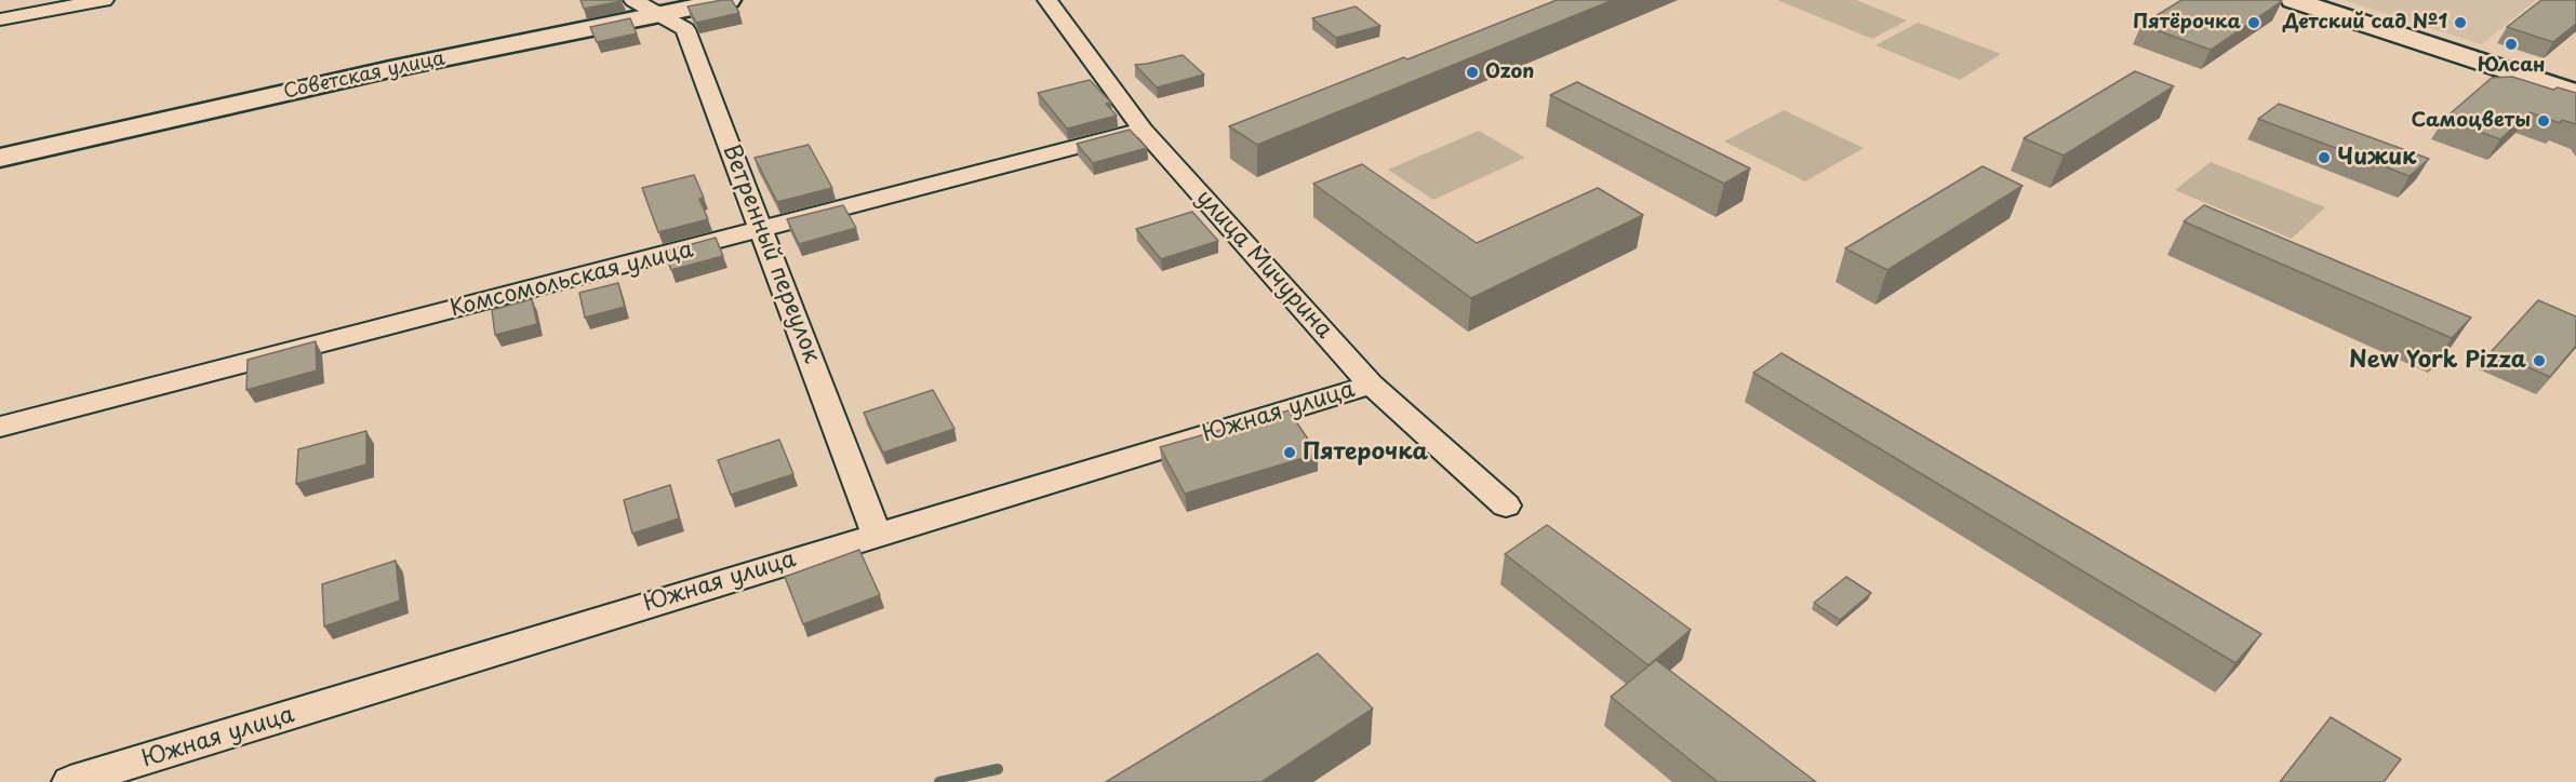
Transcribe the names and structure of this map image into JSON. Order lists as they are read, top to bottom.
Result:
{
  "streets": {
    "main road": ["Советская улица"],
    "street": [
      "Ветренный переулок",
      "улица Мичурина",
      "Комсомольская улица",
      "Южная улица"
    ]
  },
  "crossings": [
    ["Советская улица", "Ветренный переулок"],
    ["Ветренный переулок", "Комсомольская улица"],
    ["Ветренный переулок", "Южная улица"],
    ["улица Мичурина", "Комсомольская улица"],
    ["улица Мичурина", "Южная улица"]
  ],
  "places": [
    "Пятёрочка",
    "Детский сад №1",
    "Юлсан",
    "Ozon",
    "Самоцветы",
    "Чижик",
    "New York Pizza",
    "Пятерочка"
  ]
}
